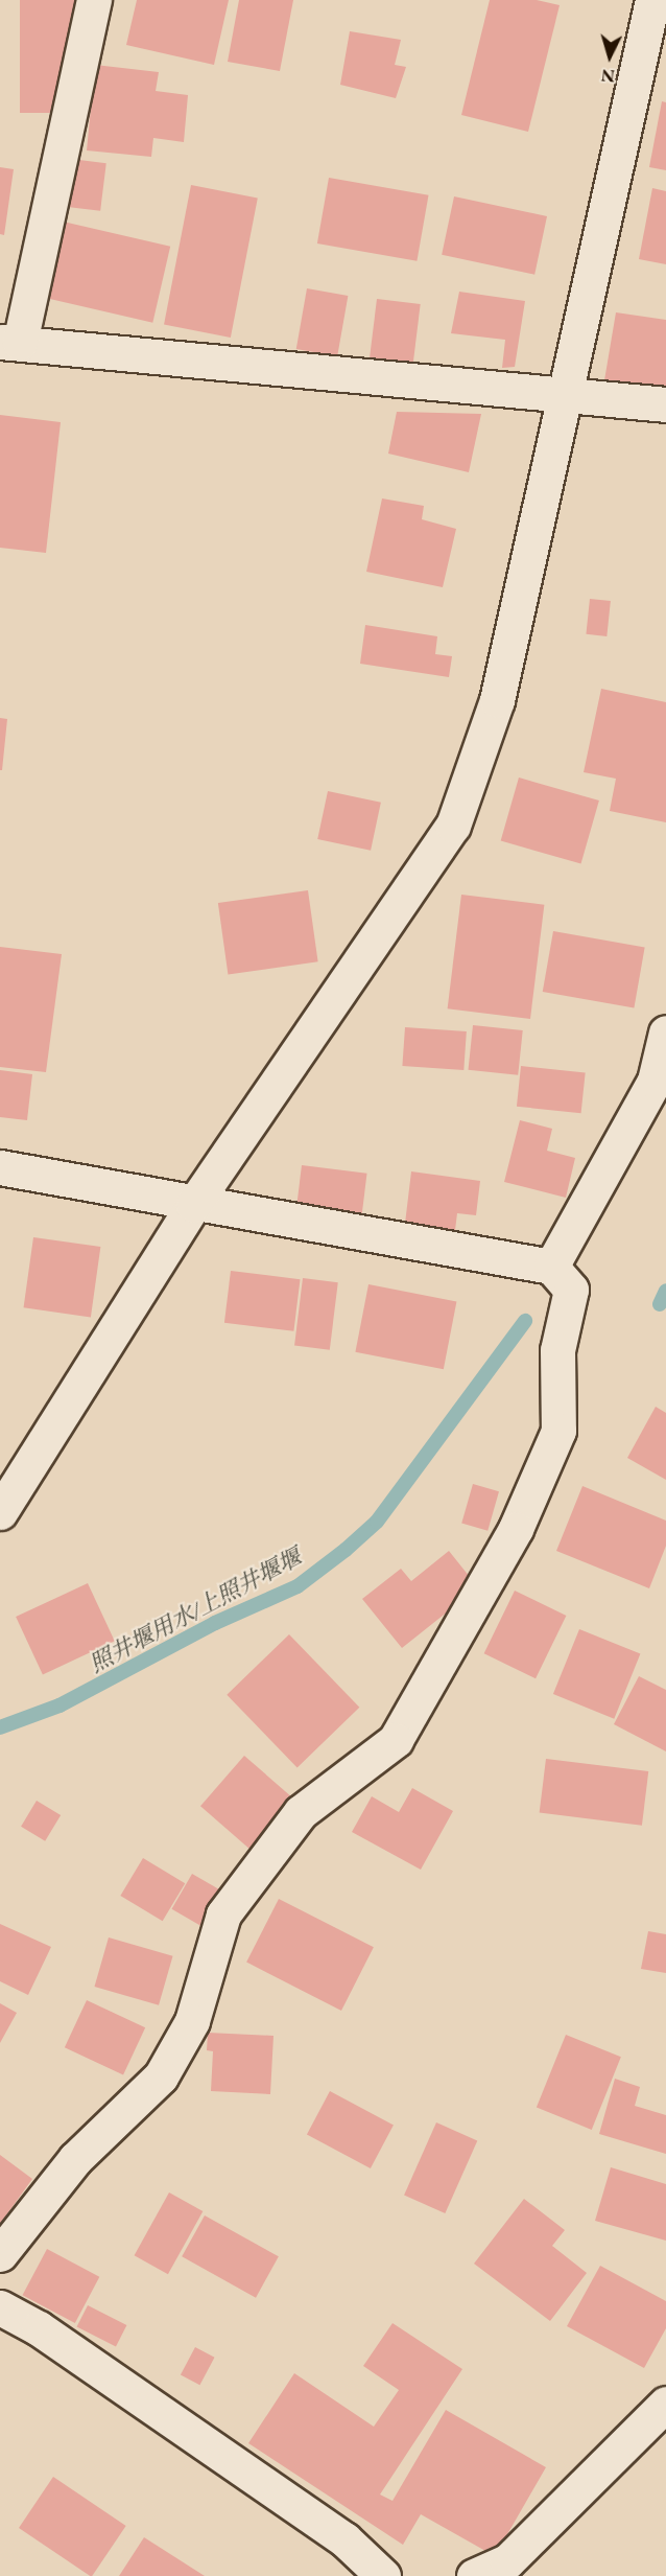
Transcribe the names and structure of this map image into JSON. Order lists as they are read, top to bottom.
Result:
{
  "water": ["照井堰用水/上照井堰堰"],
  "north": "bottom"
}
